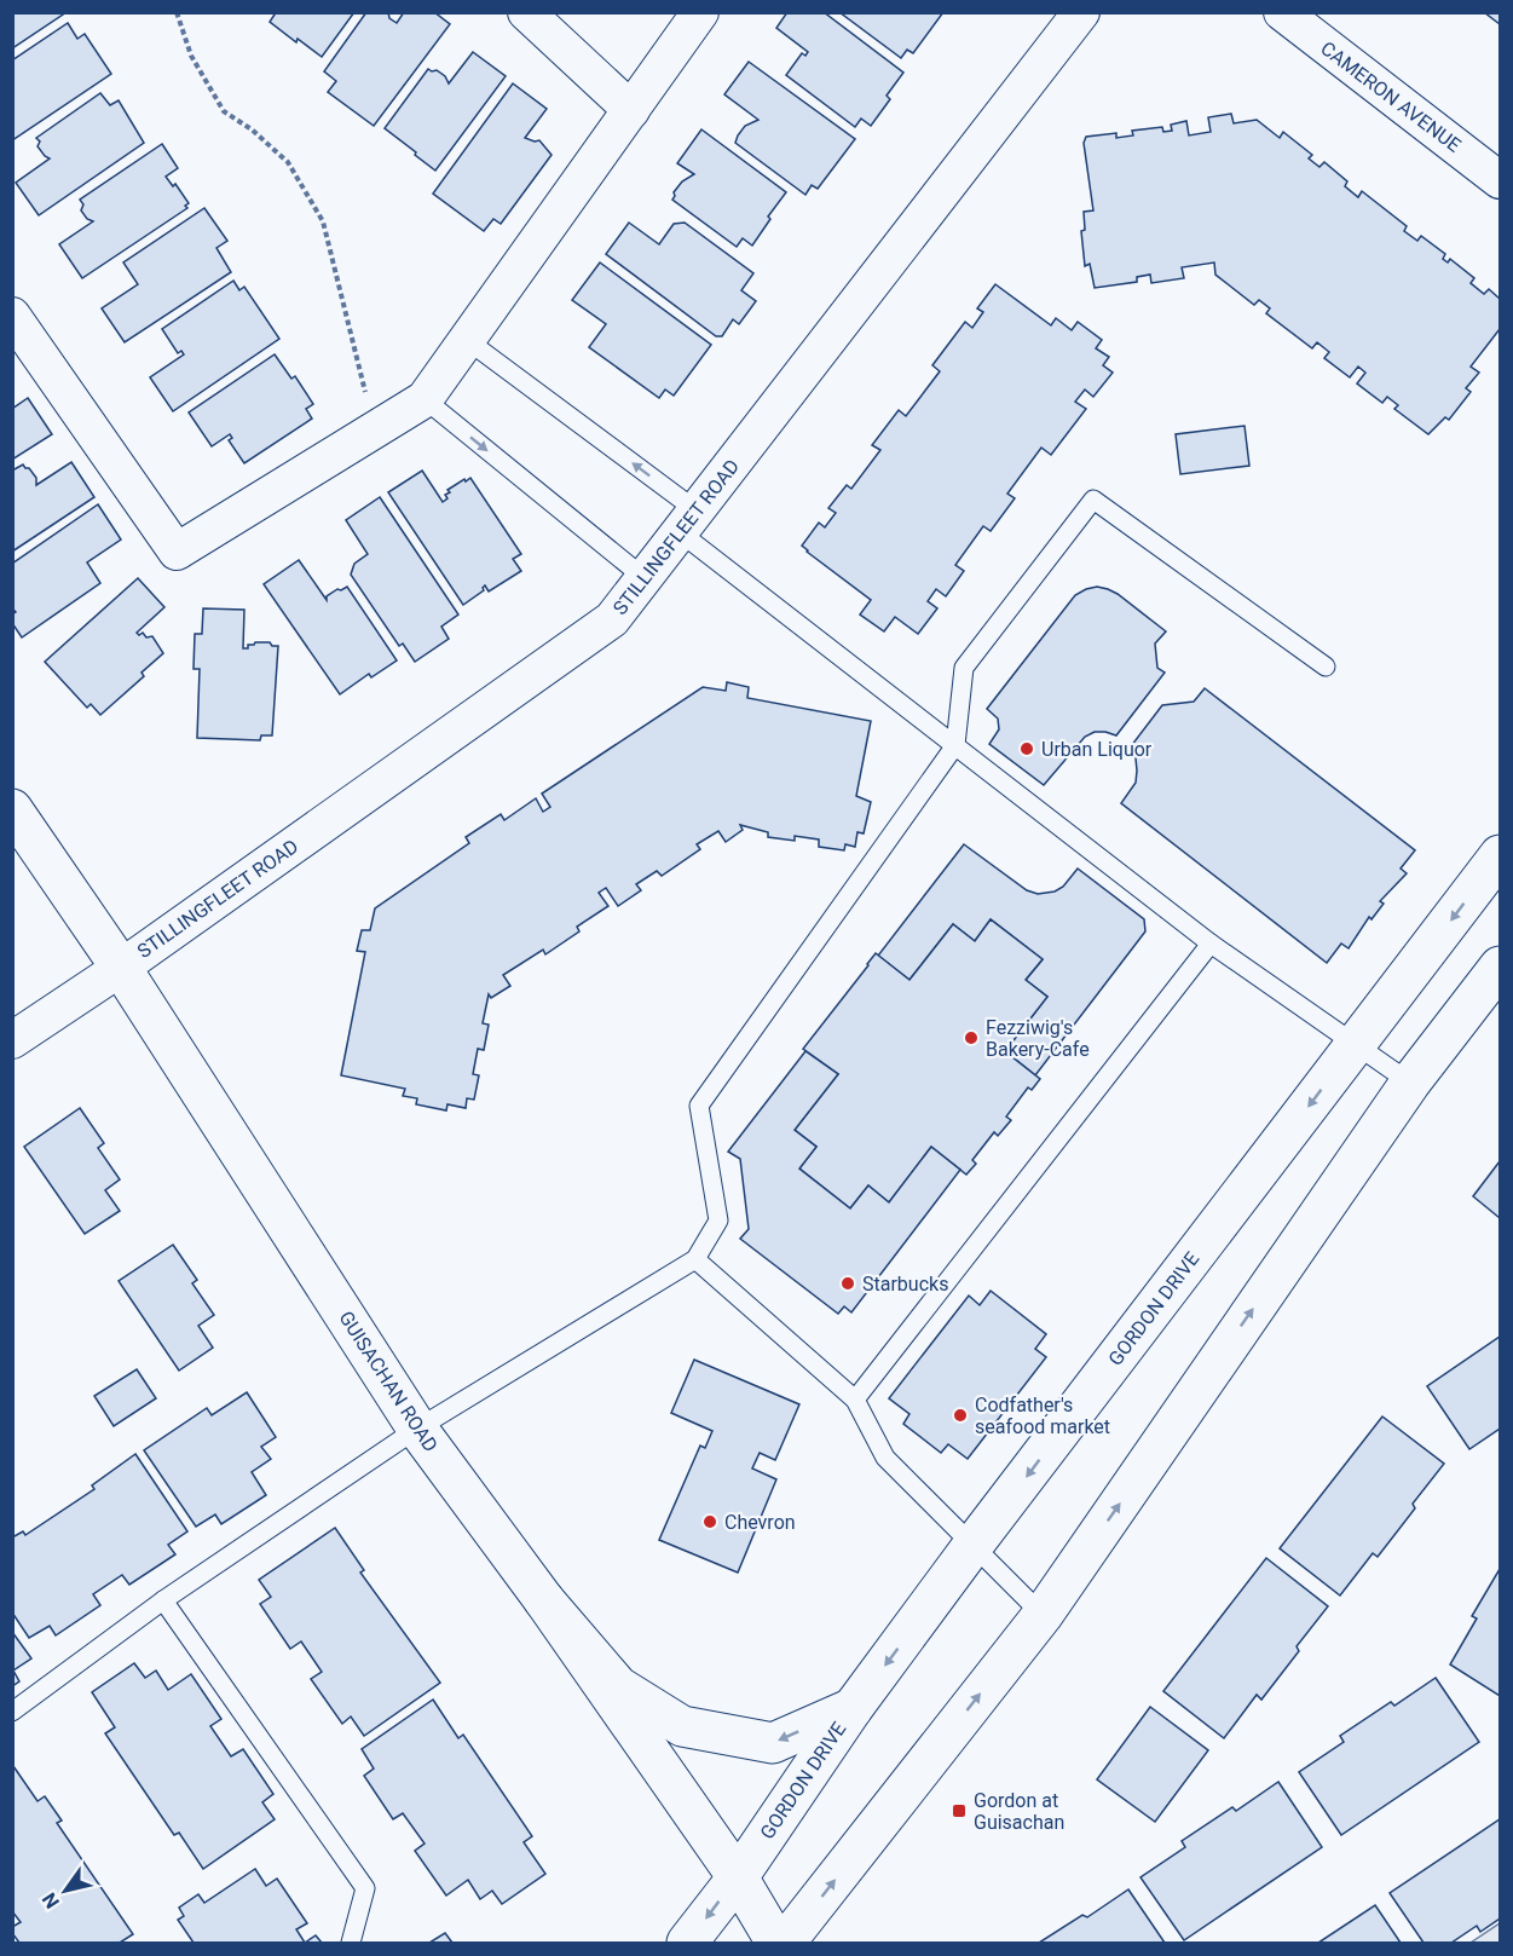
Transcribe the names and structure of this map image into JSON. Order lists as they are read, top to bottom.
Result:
{
  "streets": {
    "main road": ["GORDON DRIVE", "GUISACHAN ROAD"],
    "street": ["CAMERON AVENUE", "STILLINGFLEET ROAD"]
  },
  "crossings": [
    ["STILLINGFLEET ROAD", "GUISACHAN ROAD"],
    ["GORDON DRIVE", "GUISACHAN ROAD"]
  ],
  "places": {
    "other": [
      "Urban Liquor",
      "Fezziwig's Bakery-Cafe",
      "Starbucks",
      "Codfather's seafood market",
      "Chevron"
    ],
    "transit": ["Gordon at Guisachan"]
  },
  "north": "bottom left"
}
